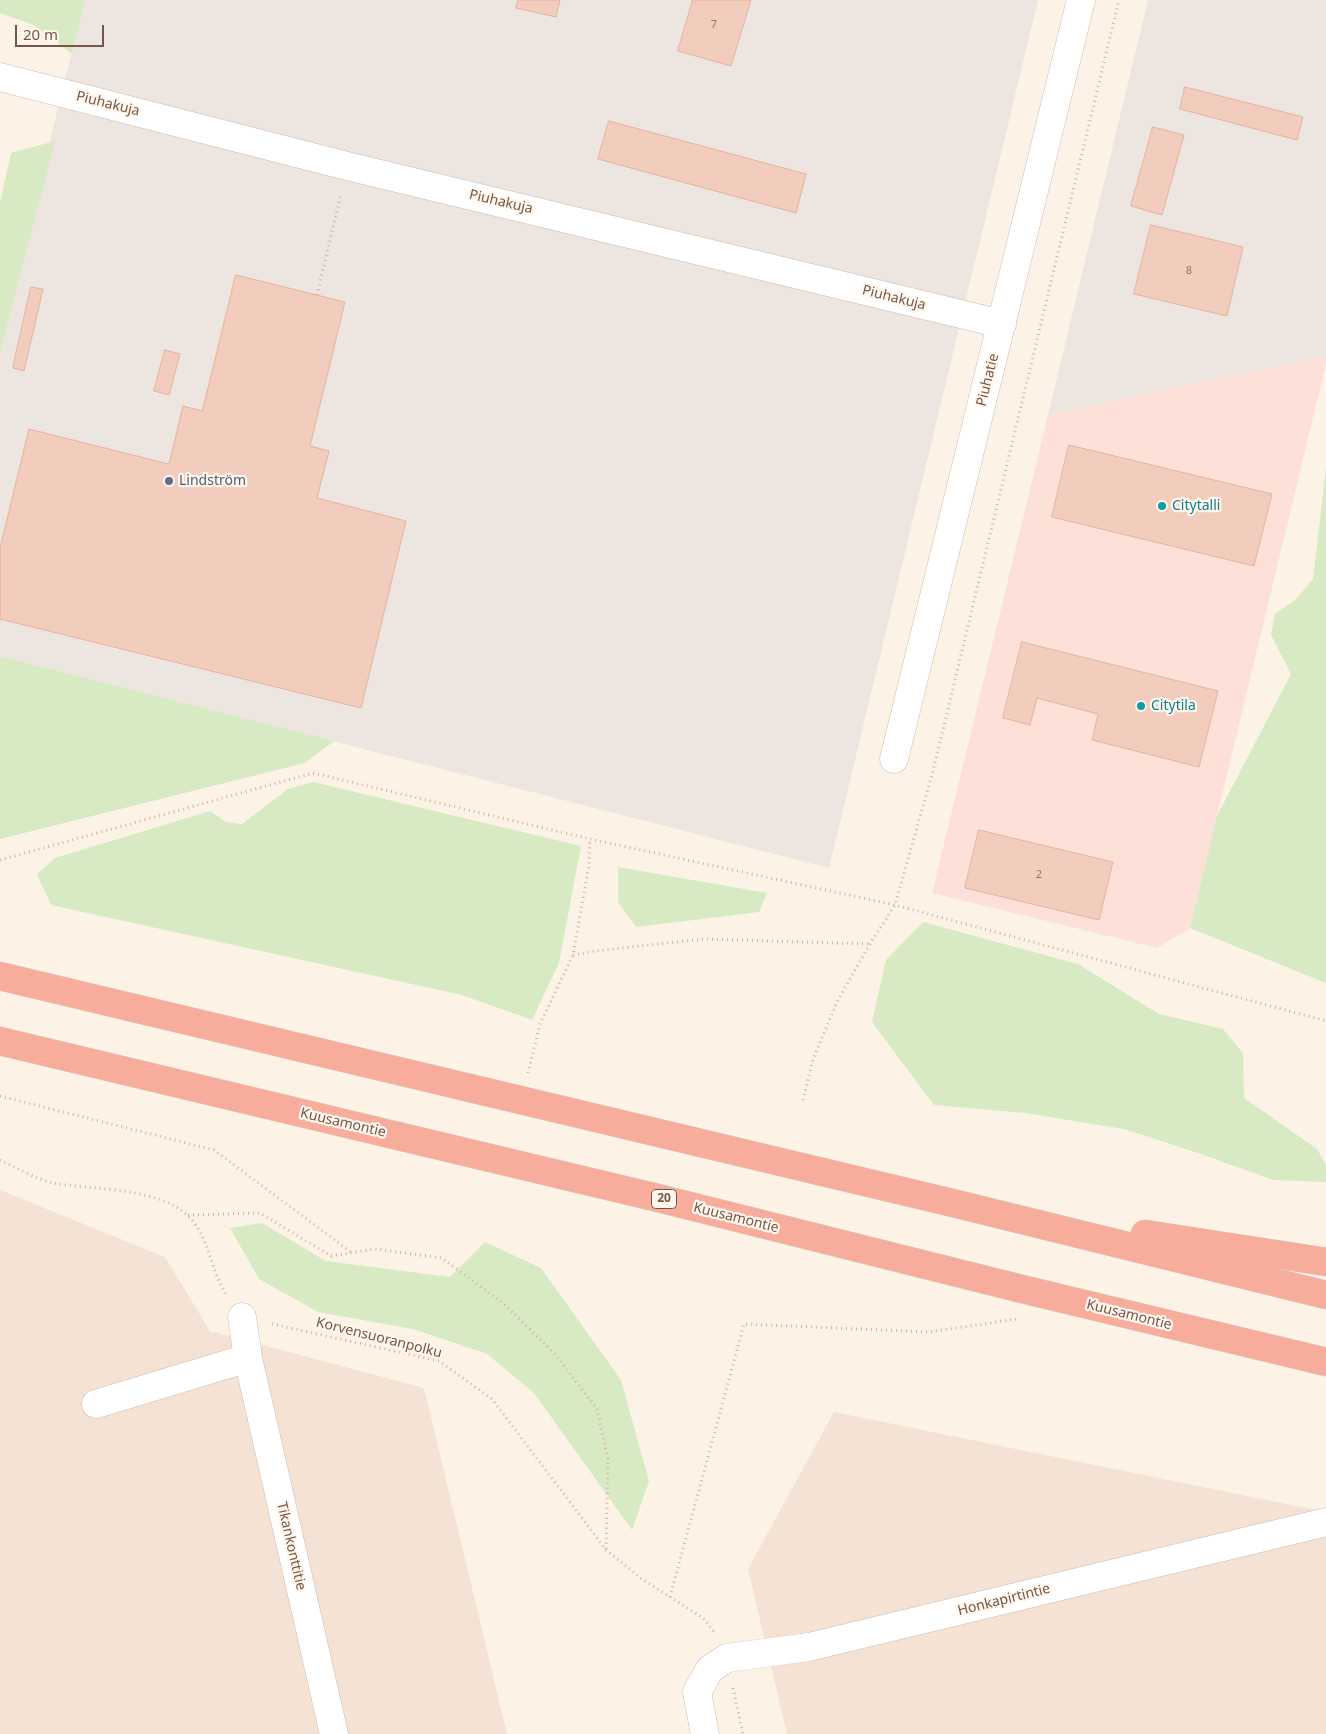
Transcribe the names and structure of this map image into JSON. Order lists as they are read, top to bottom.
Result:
{
  "streets": {
    "highway": ["Kuusamontie", "20"],
    "street": [
      "Piuhakuja",
      "Piuhatie",
      "Tikankonttitie",
      "Honkapirtintie"
    ],
    "path": ["Korvensuoranpolku"]
  },
  "crossings": [
    ["Piuhakuja", "Piuhatie"],
    ["Korvensuoranpolku", "Tikankonttitie"],
    ["Korvensuoranpolku", "Honkapirtintie"]
  ],
  "places": ["Lindström", "Citytalli", "Citytila"],
  "house_numbers": ["7", "8", "2"],
  "scale_bar": "20 m"
}
